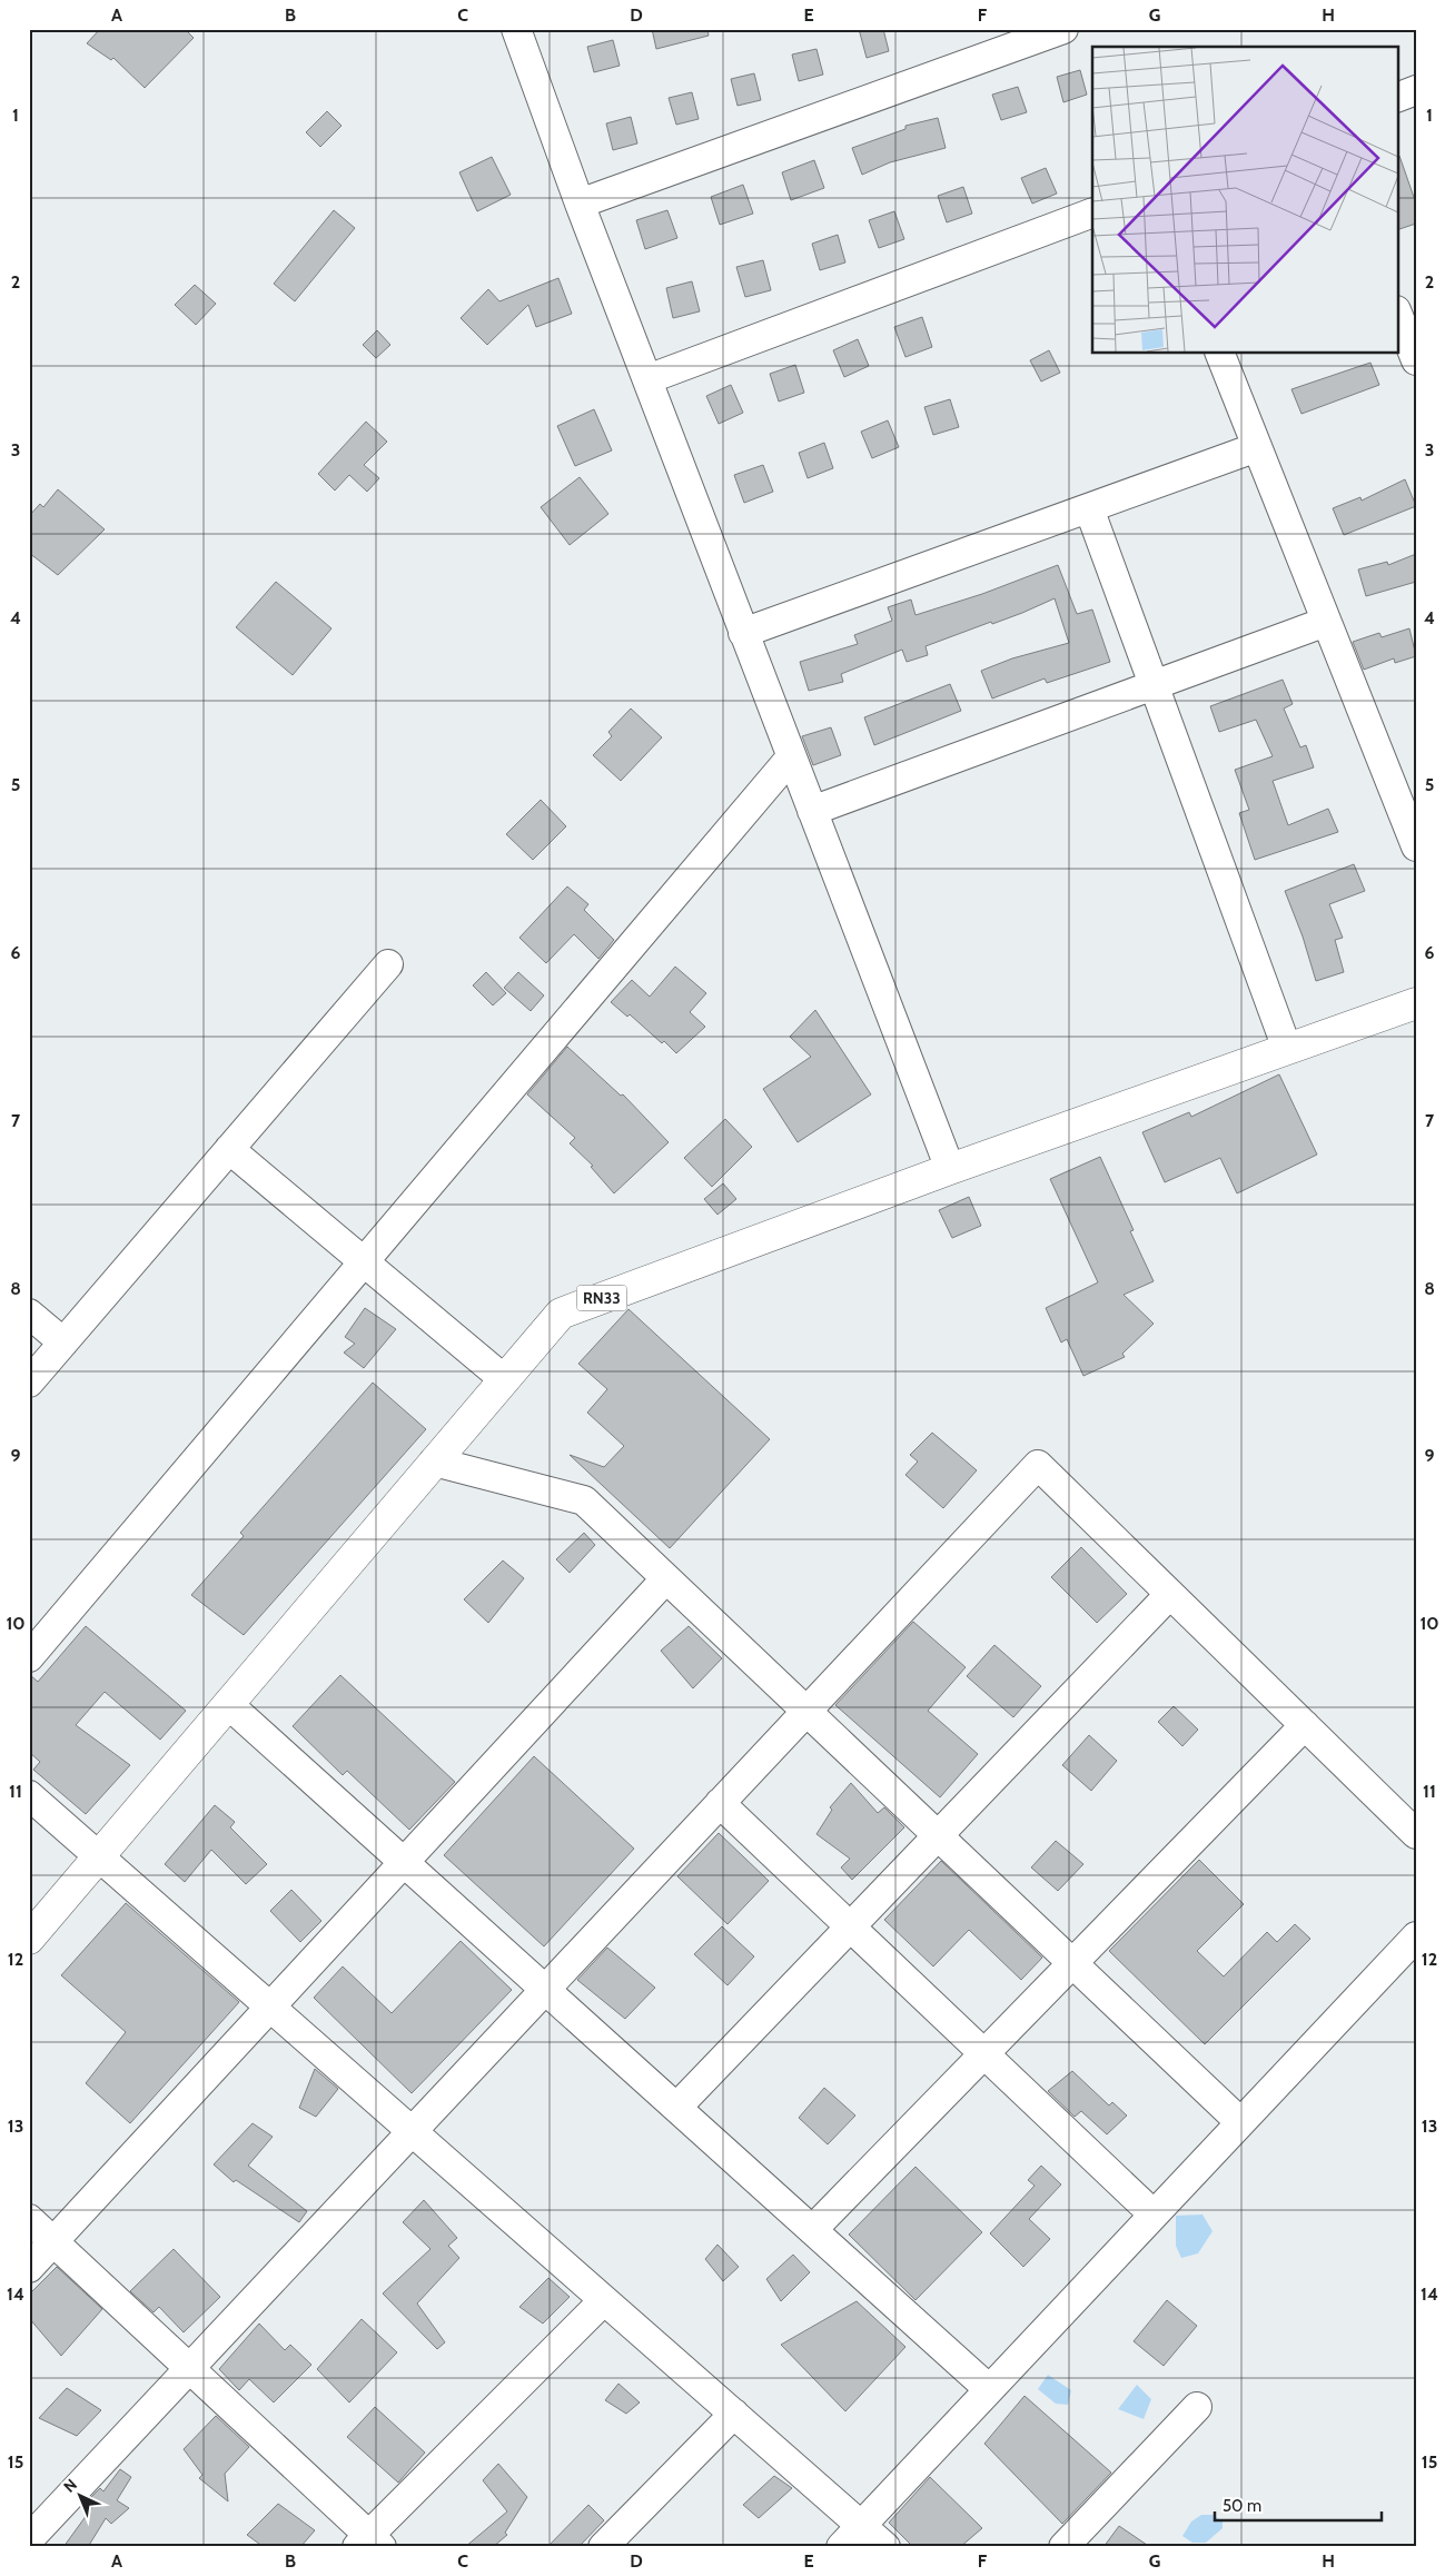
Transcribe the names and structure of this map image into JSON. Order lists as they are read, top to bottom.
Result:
{
  "streets": {
    "main road": ["RN33"]
  },
  "scale_bar": "50 m",
  "north": "top left",
  "grid": {
    "columns": [
      "A",
      "B",
      "C",
      "D",
      "E",
      "F",
      "G",
      "H"
    ],
    "rows": [
      "1",
      "2",
      "3",
      "4",
      "5",
      "6",
      "7",
      "8",
      "9",
      "10",
      "11",
      "12",
      "13",
      "14",
      "15"
    ]
  }
}
